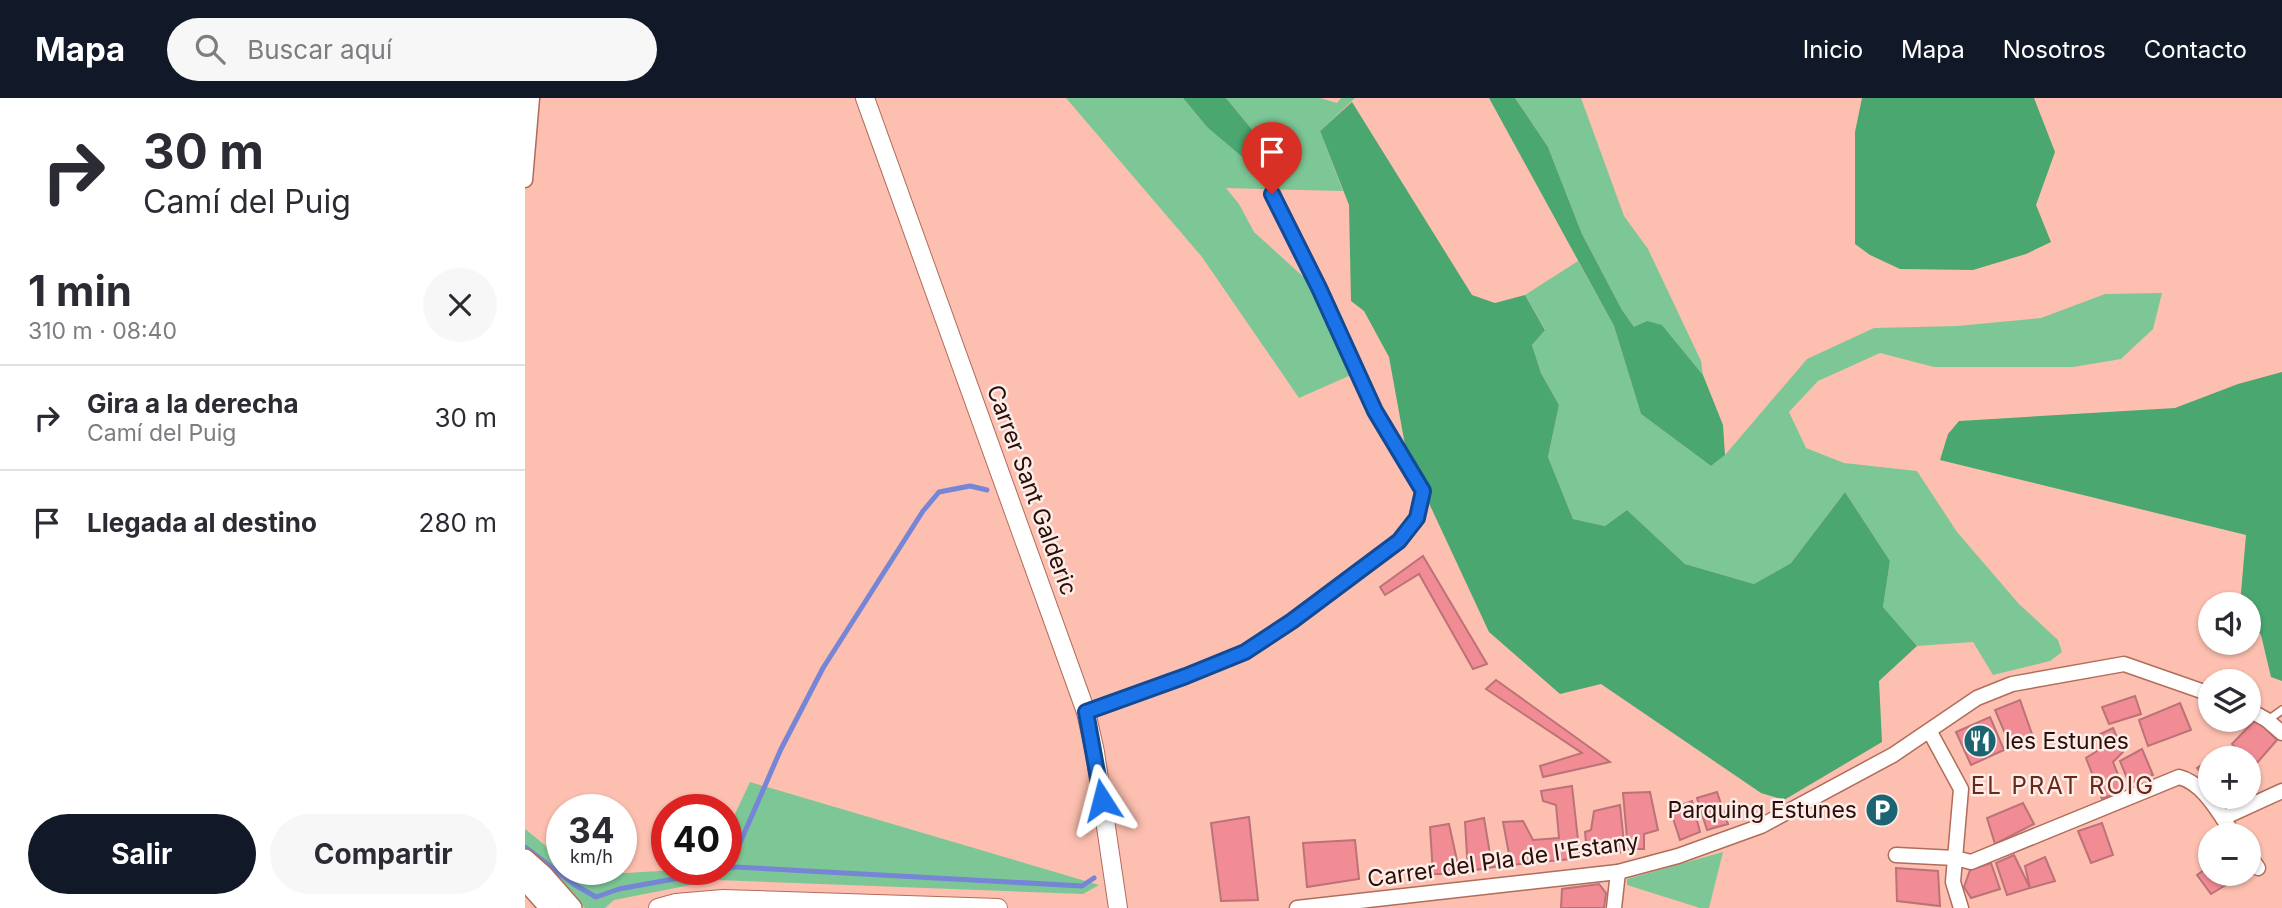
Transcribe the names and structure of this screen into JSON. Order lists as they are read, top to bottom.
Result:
{
  "streets": {
    "street": ["Carrer Sant Galderic", "Carrer del Pla de l'Estany"]
  },
  "districts": ["EL PRAT ROIG"],
  "places": {
    "restaurant": ["les Estunes"],
    "parking": ["Parquing Estunes"]
  },
  "page": {
    "header": "Mapa",
    "search": "Buscar aquí",
    "nav": [
      "Inicio",
      "Mapa",
      "Nosotros",
      "Contacto"
    ],
    "turn": ["30 m", "Camí del Puig"],
    "heading": ["1 min", "310 m · 08:40"],
    "list": [
      {
        "name": "Gira a la derecha",
        "note": "Camí del Puig",
        "value": "30 m"
      },
      {
        "name": "Llegada al destino",
        "value": "280 m"
      }
    ],
    "map_buttons": ["+", "−"],
    "speed": "34 km/h",
    "limit": "40",
    "buttons": ["Salir", "Compartir"]
  }
}
